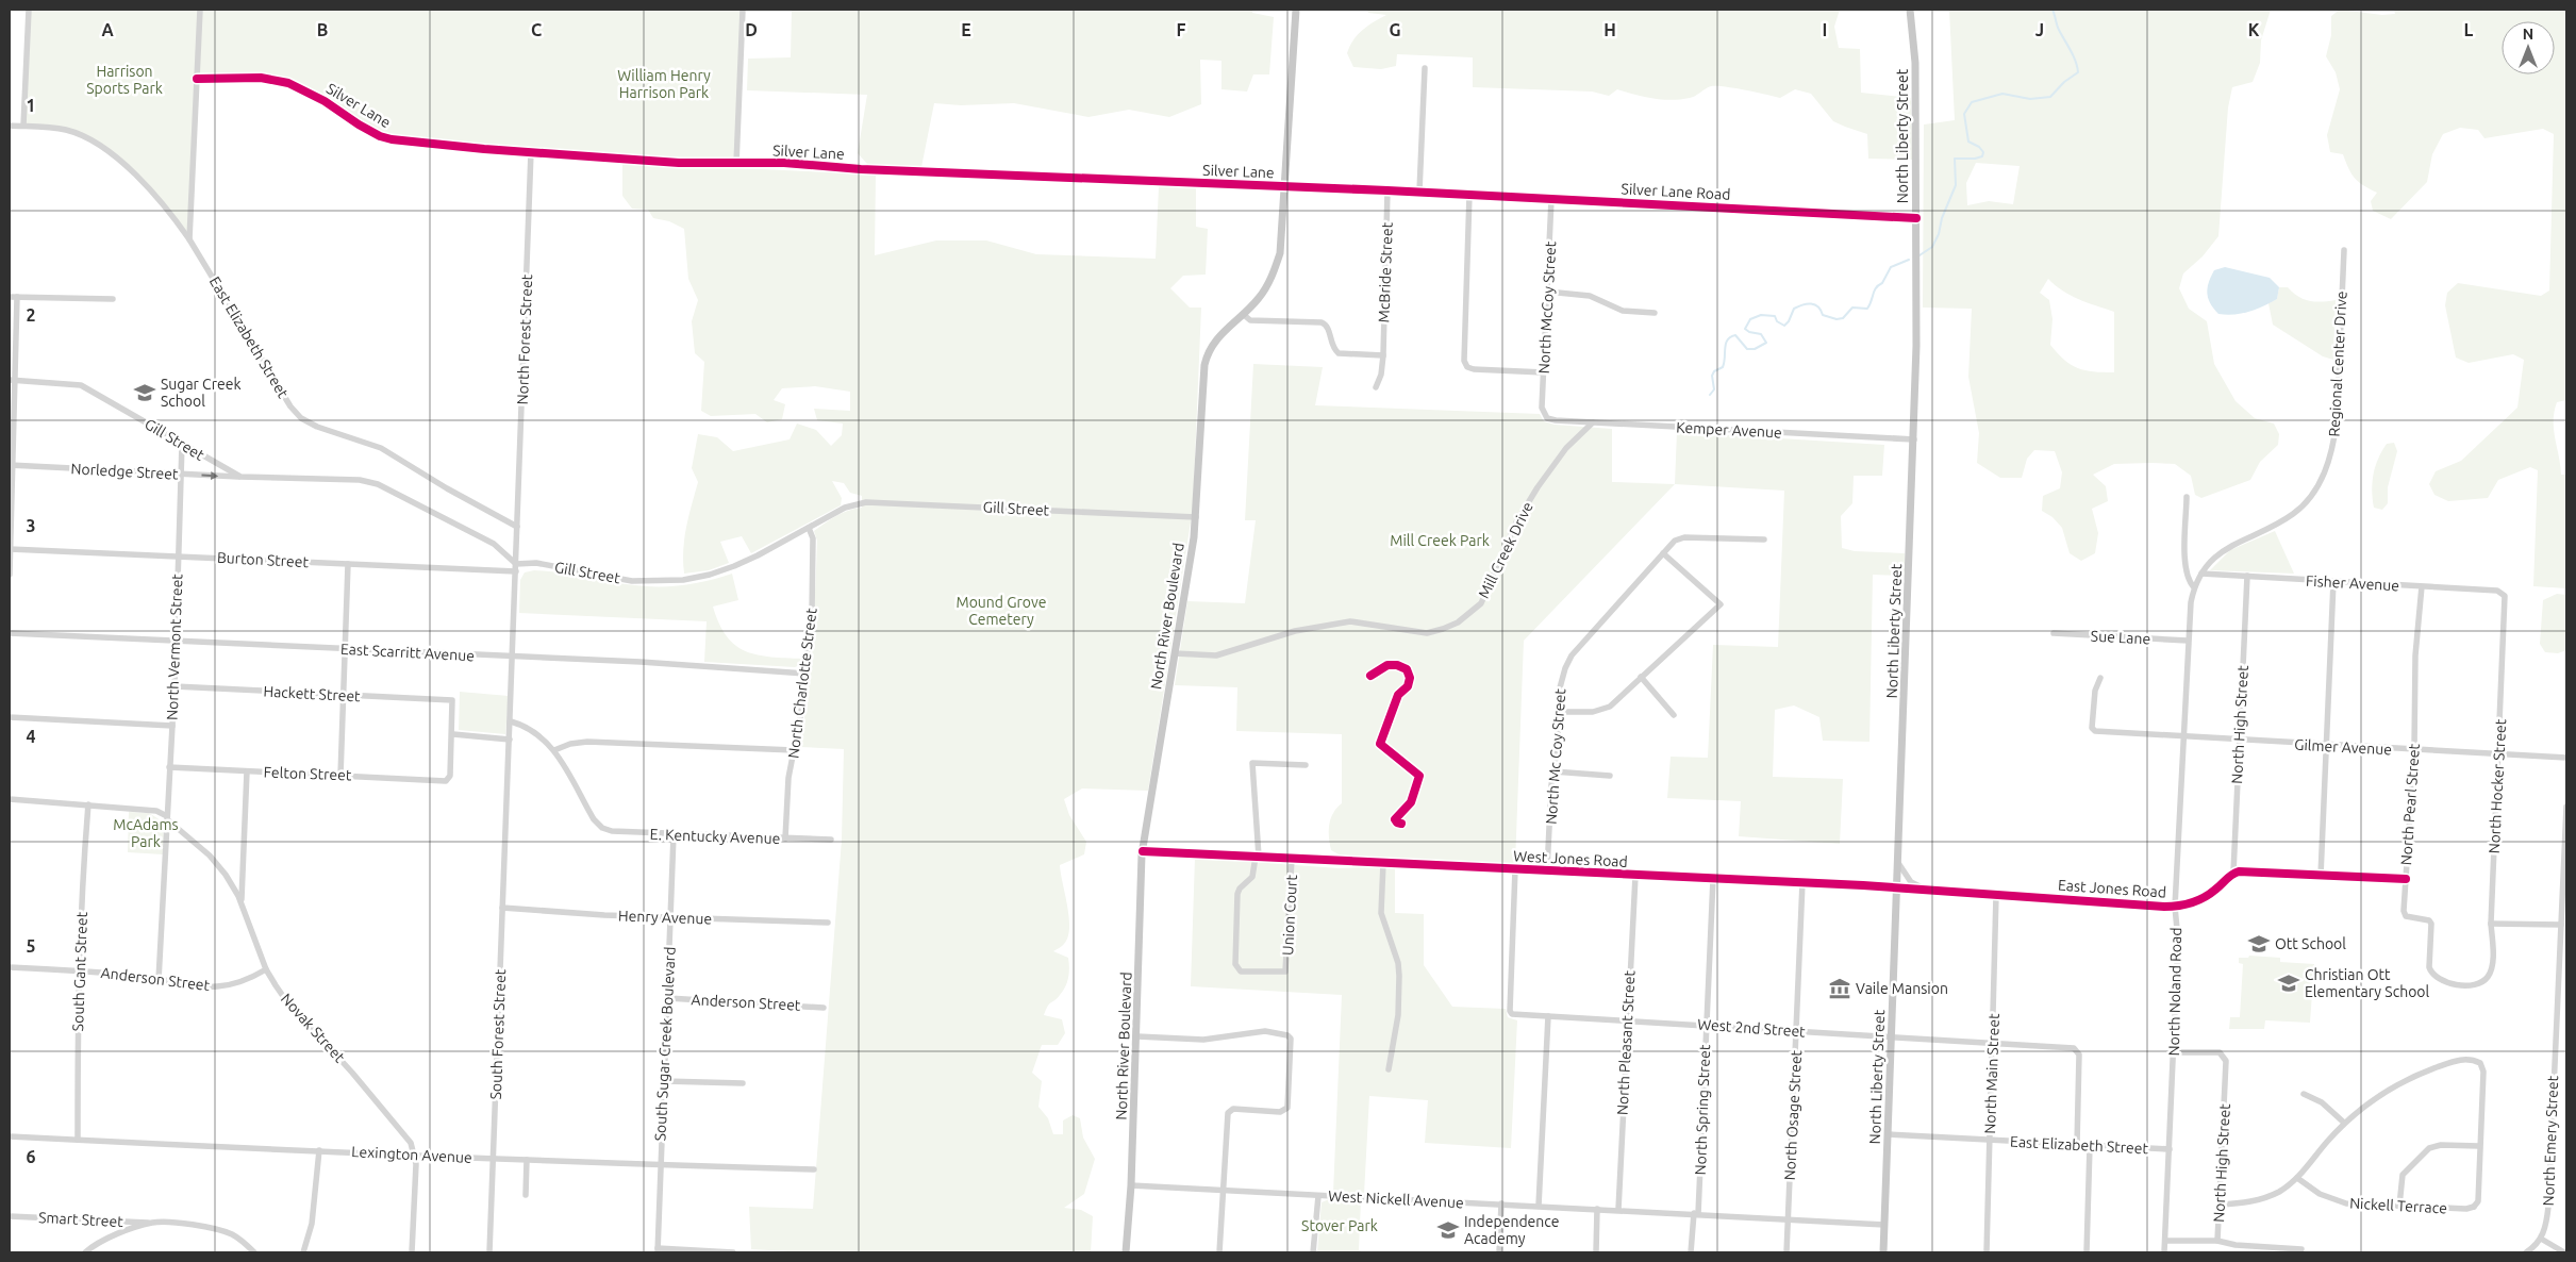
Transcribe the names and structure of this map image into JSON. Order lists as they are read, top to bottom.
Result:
{
  "streets": {
    "main road": ["North Liberty Street", "North River Boulevard"],
    "street": [
      "Silver Lane",
      "Silver Lane Road",
      "McBride Street",
      "North McCoy Street",
      "East Elizabeth Street",
      "North Forest Street",
      "Regional Center Drive",
      "Kemper Avenue",
      "Gill Street",
      "Norledge Street",
      "Mill Creek Drive",
      "Burton Street",
      "Fisher Avenue",
      "Sue Lane",
      "North Vermont Street",
      "East Scarritt Avenue",
      "North Charlotte Street",
      "Hackett Street",
      "North High Street",
      "Gilmer Avenue",
      "North Mc Coy Street",
      "Felton Street",
      "North Hocker Street",
      "North Pearl Street",
      "E. Kentucky Avenue",
      "West Jones Road",
      "East Jones Road",
      "Union Court",
      "Henry Avenue",
      "South Gant Street",
      "Anderson Street",
      "North Noland Road",
      "Novak Street",
      "West 2nd Street",
      "South Forest Street",
      "North Pleasant Street",
      "South Sugar Creek Boulevard",
      "North Main Street",
      "North Spring Street",
      "North Osage Street",
      "North Emery Street",
      "Lexington Avenue",
      "West Nickell Avenue",
      "Nickell Terrace",
      "Smart Street"
    ]
  },
  "crossings": [
    ["Silver Lane", "Silver Lane Road"],
    ["Silver Lane", "McBride Street"],
    ["Silver Lane", "North Forest Street"],
    ["Silver Lane", "North River Boulevard"],
    ["North Liberty Street", "Silver Lane Road"],
    ["North Liberty Street", "East Elizabeth Street"],
    ["North Liberty Street", "Kemper Avenue"],
    ["North Liberty Street", "West Jones Road"],
    ["North Liberty Street", "West 2nd Street"],
    ["North Liberty Street", "West Nickell Avenue"],
    ["Silver Lane Road", "North McCoy Street"],
    ["North McCoy Street", "Kemper Avenue"],
    ["East Elizabeth Street", "North Forest Street"],
    ["East Elizabeth Street", "North Noland Road"],
    ["East Elizabeth Street", "West 2nd Street"],
    ["East Elizabeth Street", "North Main Street"],
    ["North Forest Street", "Gill Street"],
    ["North Forest Street", "Burton Street"],
    ["Regional Center Drive", "Fisher Avenue"],
    ["Regional Center Drive", "North Noland Road"],
    ["Kemper Avenue", "Mill Creek Drive"],
    ["Gill Street", "Norledge Street"],
    ["Gill Street", "Burton Street"],
    ["Gill Street", "North River Boulevard"],
    ["Gill Street", "North Vermont Street"],
    ["Gill Street", "North Charlotte Street"],
    ["Norledge Street", "North Vermont Street"],
    ["Mill Creek Drive", "North River Boulevard"],
    ["Burton Street", "North Vermont Street"],
    ["Fisher Avenue", "North High Street"],
    ["Fisher Avenue", "North Hocker Street"],
    ["Fisher Avenue", "North Pearl Street"],
    ["Fisher Avenue", "North Noland Road"],
    ["North River Boulevard", "West Jones Road"],
    ["North River Boulevard", "West Nickell Avenue"],
    ["Sue Lane", "North Noland Road"],
    ["North Vermont Street", "East Scarritt Avenue"],
    ["North Vermont Street", "Hackett Street"],
    ["North Vermont Street", "Felton Street"],
    ["North Vermont Street", "Anderson Street"],
    ["North Vermont Street", "Novak Street"],
    ["East Scarritt Avenue", "North Charlotte Street"],
    ["North Charlotte Street", "E. Kentucky Avenue"],
    ["Hackett Street", "Felton Street"],
    ["North High Street", "Gilmer Avenue"],
    ["North High Street", "East Jones Road"],
    ["North High Street", "North Noland Road"],
    ["Gilmer Avenue", "North Hocker Street"],
    ["Gilmer Avenue", "North Pearl Street"],
    ["Gilmer Avenue", "North Noland Road"],
    ["North Mc Coy Street", "West Jones Road"],
    ["North Hocker Street", "North Pearl Street"],
    ["E. Kentucky Avenue", "South Sugar Creek Boulevard"],
    ["West Jones Road", "East Jones Road"],
    ["West Jones Road", "Union Court"],
    ["West Jones Road", "West 2nd Street"],
    ["West Jones Road", "North Pleasant Street"],
    ["West Jones Road", "North Main Street"],
    ["West Jones Road", "North Spring Street"],
    ["West Jones Road", "North Osage Street"],
    ["East Jones Road", "North Noland Road"],
    ["East Jones Road", "North Main Street"],
    ["Henry Avenue", "South Forest Street"],
    ["Henry Avenue", "South Sugar Creek Boulevard"],
    ["South Gant Street", "Anderson Street"],
    ["South Gant Street", "Lexington Avenue"],
    ["Anderson Street", "Novak Street"],
    ["Anderson Street", "South Sugar Creek Boulevard"],
    ["Novak Street", "Lexington Avenue"],
    ["West 2nd Street", "North Pleasant Street"],
    ["West 2nd Street", "North Main Street"],
    ["West 2nd Street", "North Spring Street"],
    ["West 2nd Street", "North Osage Street"],
    ["South Forest Street", "Lexington Avenue"],
    ["North Pleasant Street", "West Nickell Avenue"],
    ["South Sugar Creek Boulevard", "Lexington Avenue"],
    ["North Spring Street", "West Nickell Avenue"],
    ["North Osage Street", "West Nickell Avenue"]
  ],
  "parks": [
    "Harrison Sports Park",
    "William Henry Harrison Park",
    "Mill Creek Park",
    "Mound Grove Cemetery",
    "McAdams Park",
    "Stover Park"
  ],
  "places": {
    "school or university": [
      "Sugar Creek School",
      "Ott School",
      "Christian Ott Elementary School",
      "Independence Academy"
    ],
    "museum": ["Vaile Mansion"]
  },
  "north": "top",
  "grid": {
    "columns": [
      "A",
      "B",
      "C",
      "D",
      "E",
      "F",
      "G",
      "H",
      "I",
      "J",
      "K",
      "L"
    ],
    "rows": [
      "1",
      "2",
      "3",
      "4",
      "5",
      "6"
    ]
  }
}
